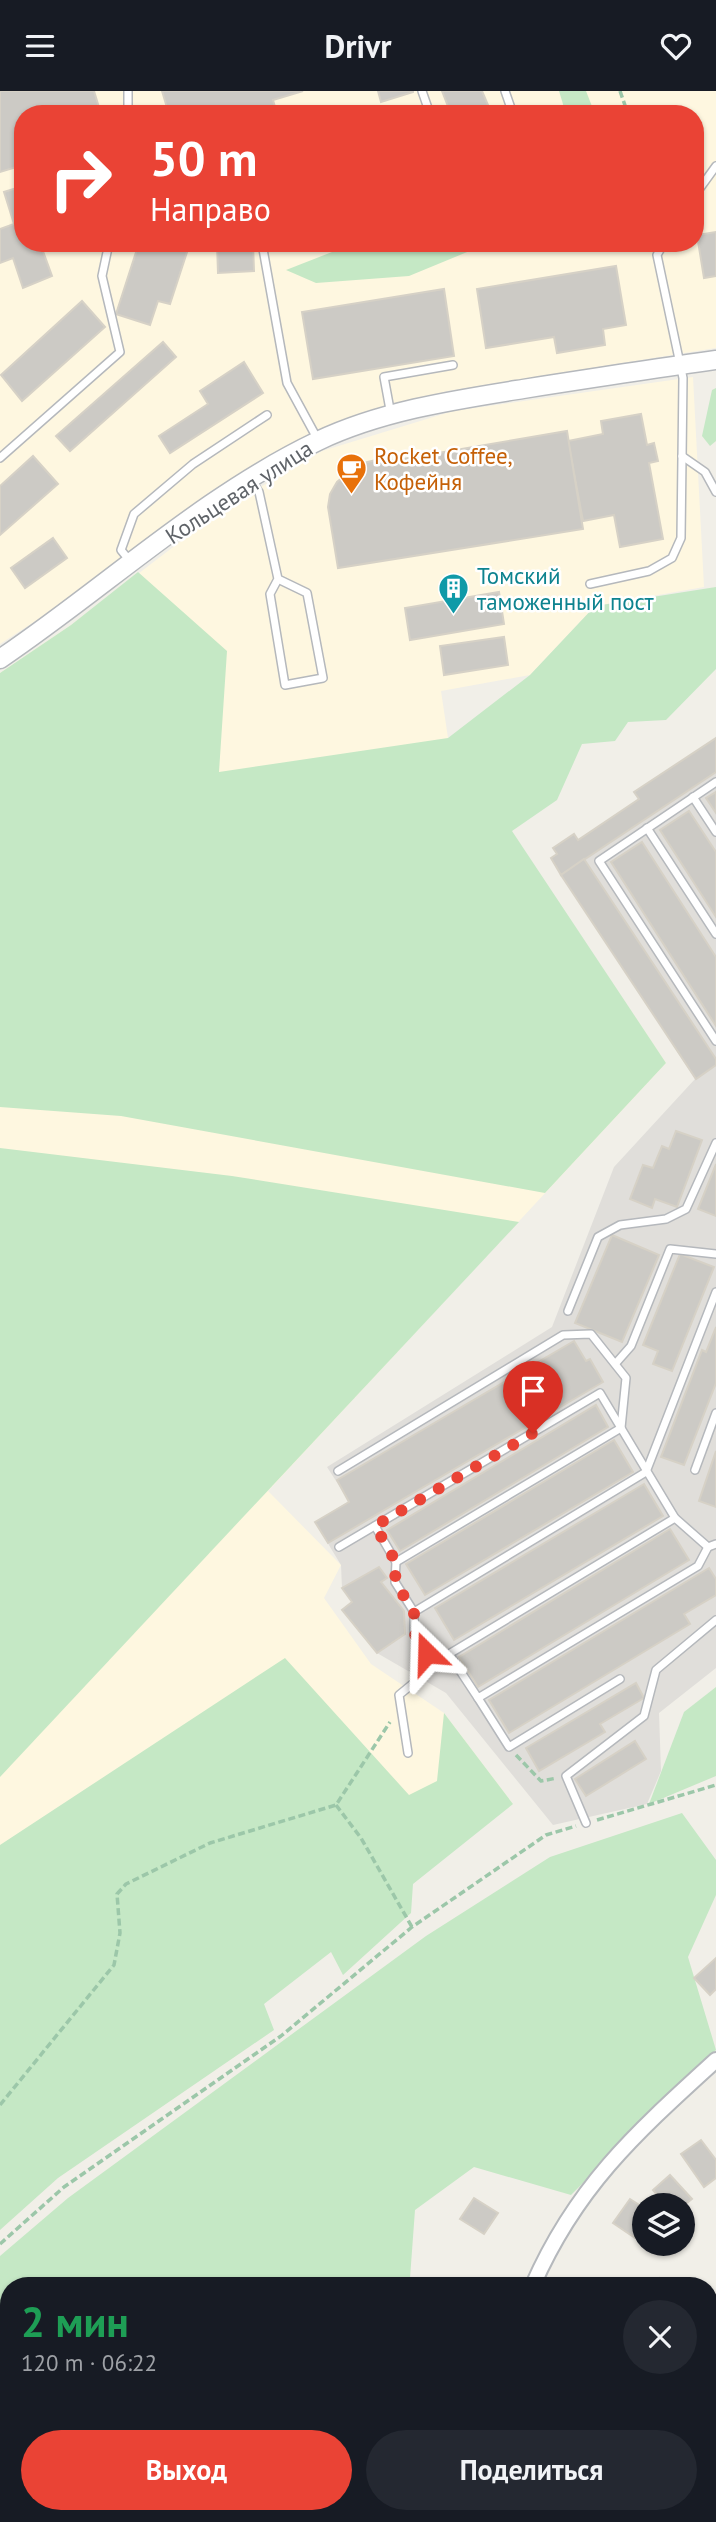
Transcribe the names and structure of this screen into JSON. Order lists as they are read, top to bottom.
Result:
{
  "streets": {
    "street": ["Кольцевая улица"]
  },
  "places": {
    "cafe": ["Rocket Coffee, Кофейня"],
    "building": ["Томский таможенный пост"]
  },
  "page": {
    "header": "Drivr",
    "turn": ["50 m", "Направо"],
    "heading": ["2 мин", "120 m · 06:22"],
    "buttons": ["Выход", "Поделиться"]
  }
}
